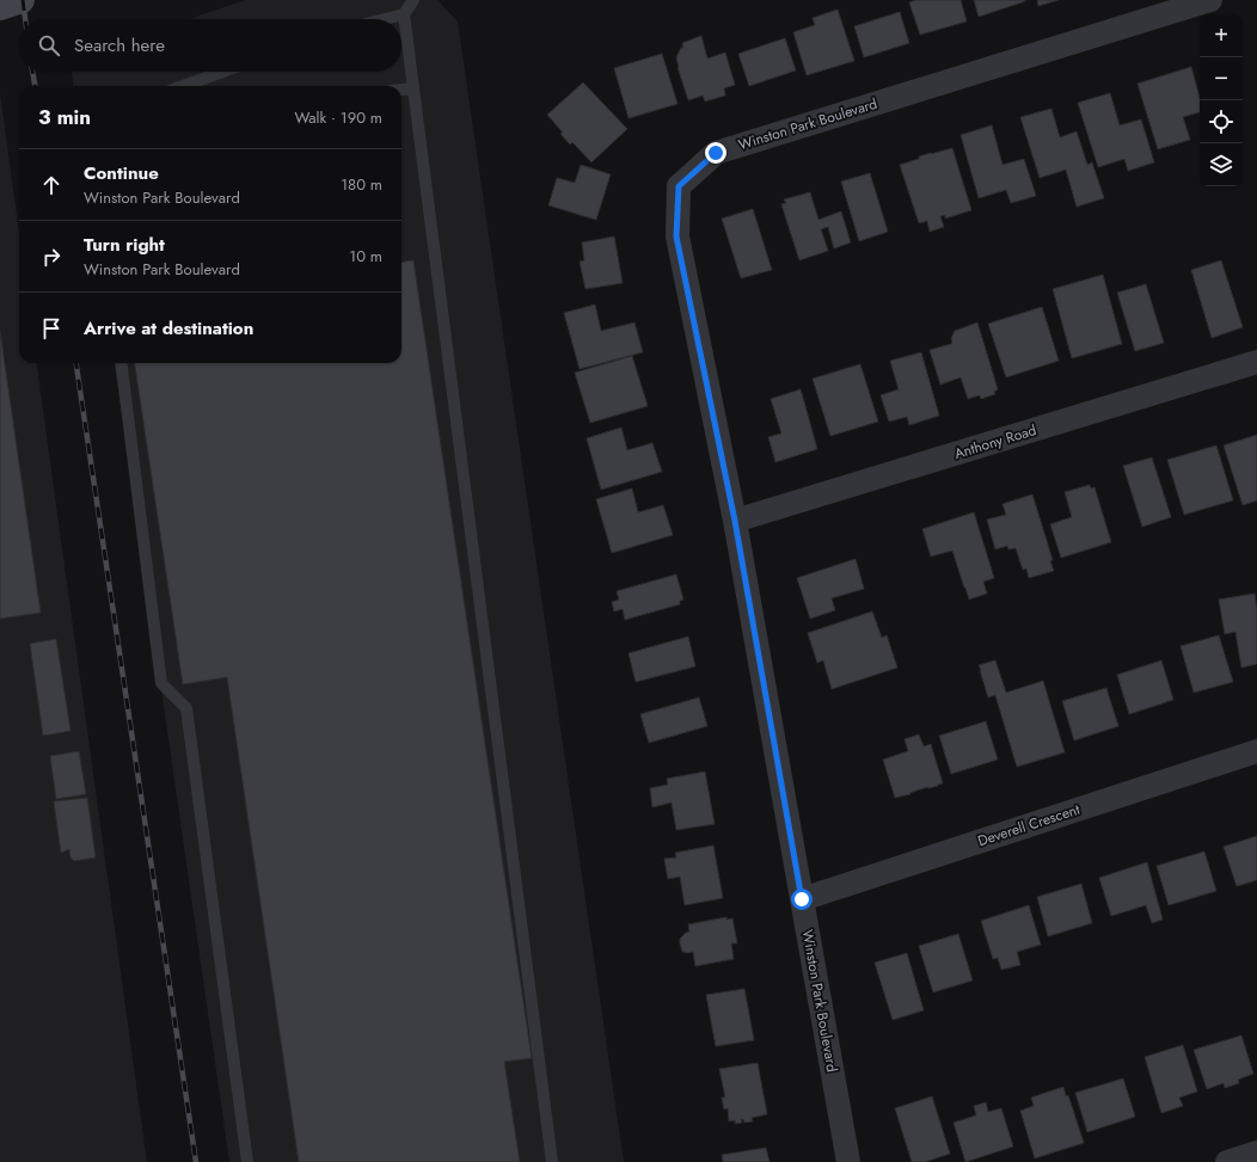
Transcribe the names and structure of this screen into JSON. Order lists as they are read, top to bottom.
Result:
{
  "streets": {
    "street": ["Winston Park Boulevard", "Anthony Road", "Deverell Crescent"]
  },
  "crossings": [
    ["Winston Park Boulevard", "Anthony Road"],
    ["Winston Park Boulevard", "Deverell Crescent"]
  ],
  "page": {
    "map_buttons": ["+", "−"],
    "search": "Search here",
    "heading": ["3 min", "Walk · 190 m"],
    "list": [
      ["Continue", "Winston Park Boulevard", "180 m"],
      ["Turn right", "Winston Park Boulevard", "10 m"],
      "Arrive at destination"
    ]
  }
}
